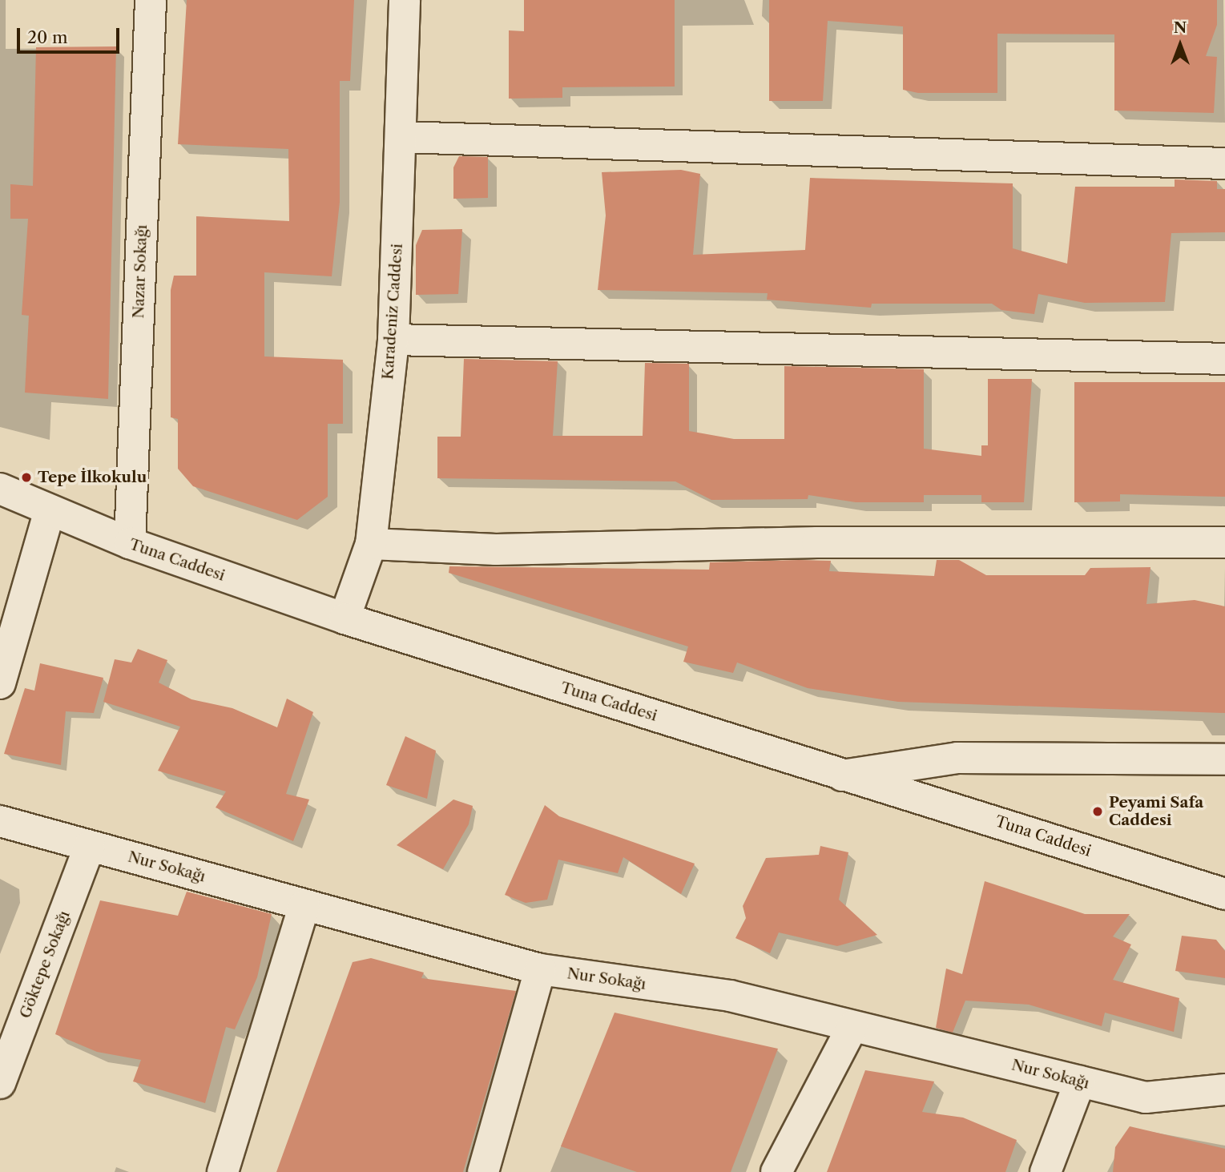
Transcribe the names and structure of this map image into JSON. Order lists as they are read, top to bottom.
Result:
{
  "streets": {
    "street": [
      "Nazar Sokağı",
      "Karadeniz Caddesi",
      "Tuna Caddesi",
      "Nur Sokağı",
      "Göktepe Sokağı"
    ]
  },
  "crossings": [
    ["Nazar Sokağı", "Tuna Caddesi"],
    ["Karadeniz Caddesi", "Tuna Caddesi"],
    ["Nur Sokağı", "Göktepe Sokağı"]
  ],
  "places": ["Tepe İlkokulu", "Peyami Safa Caddesi"],
  "scale_bar": "20 m",
  "north": "top"
}
